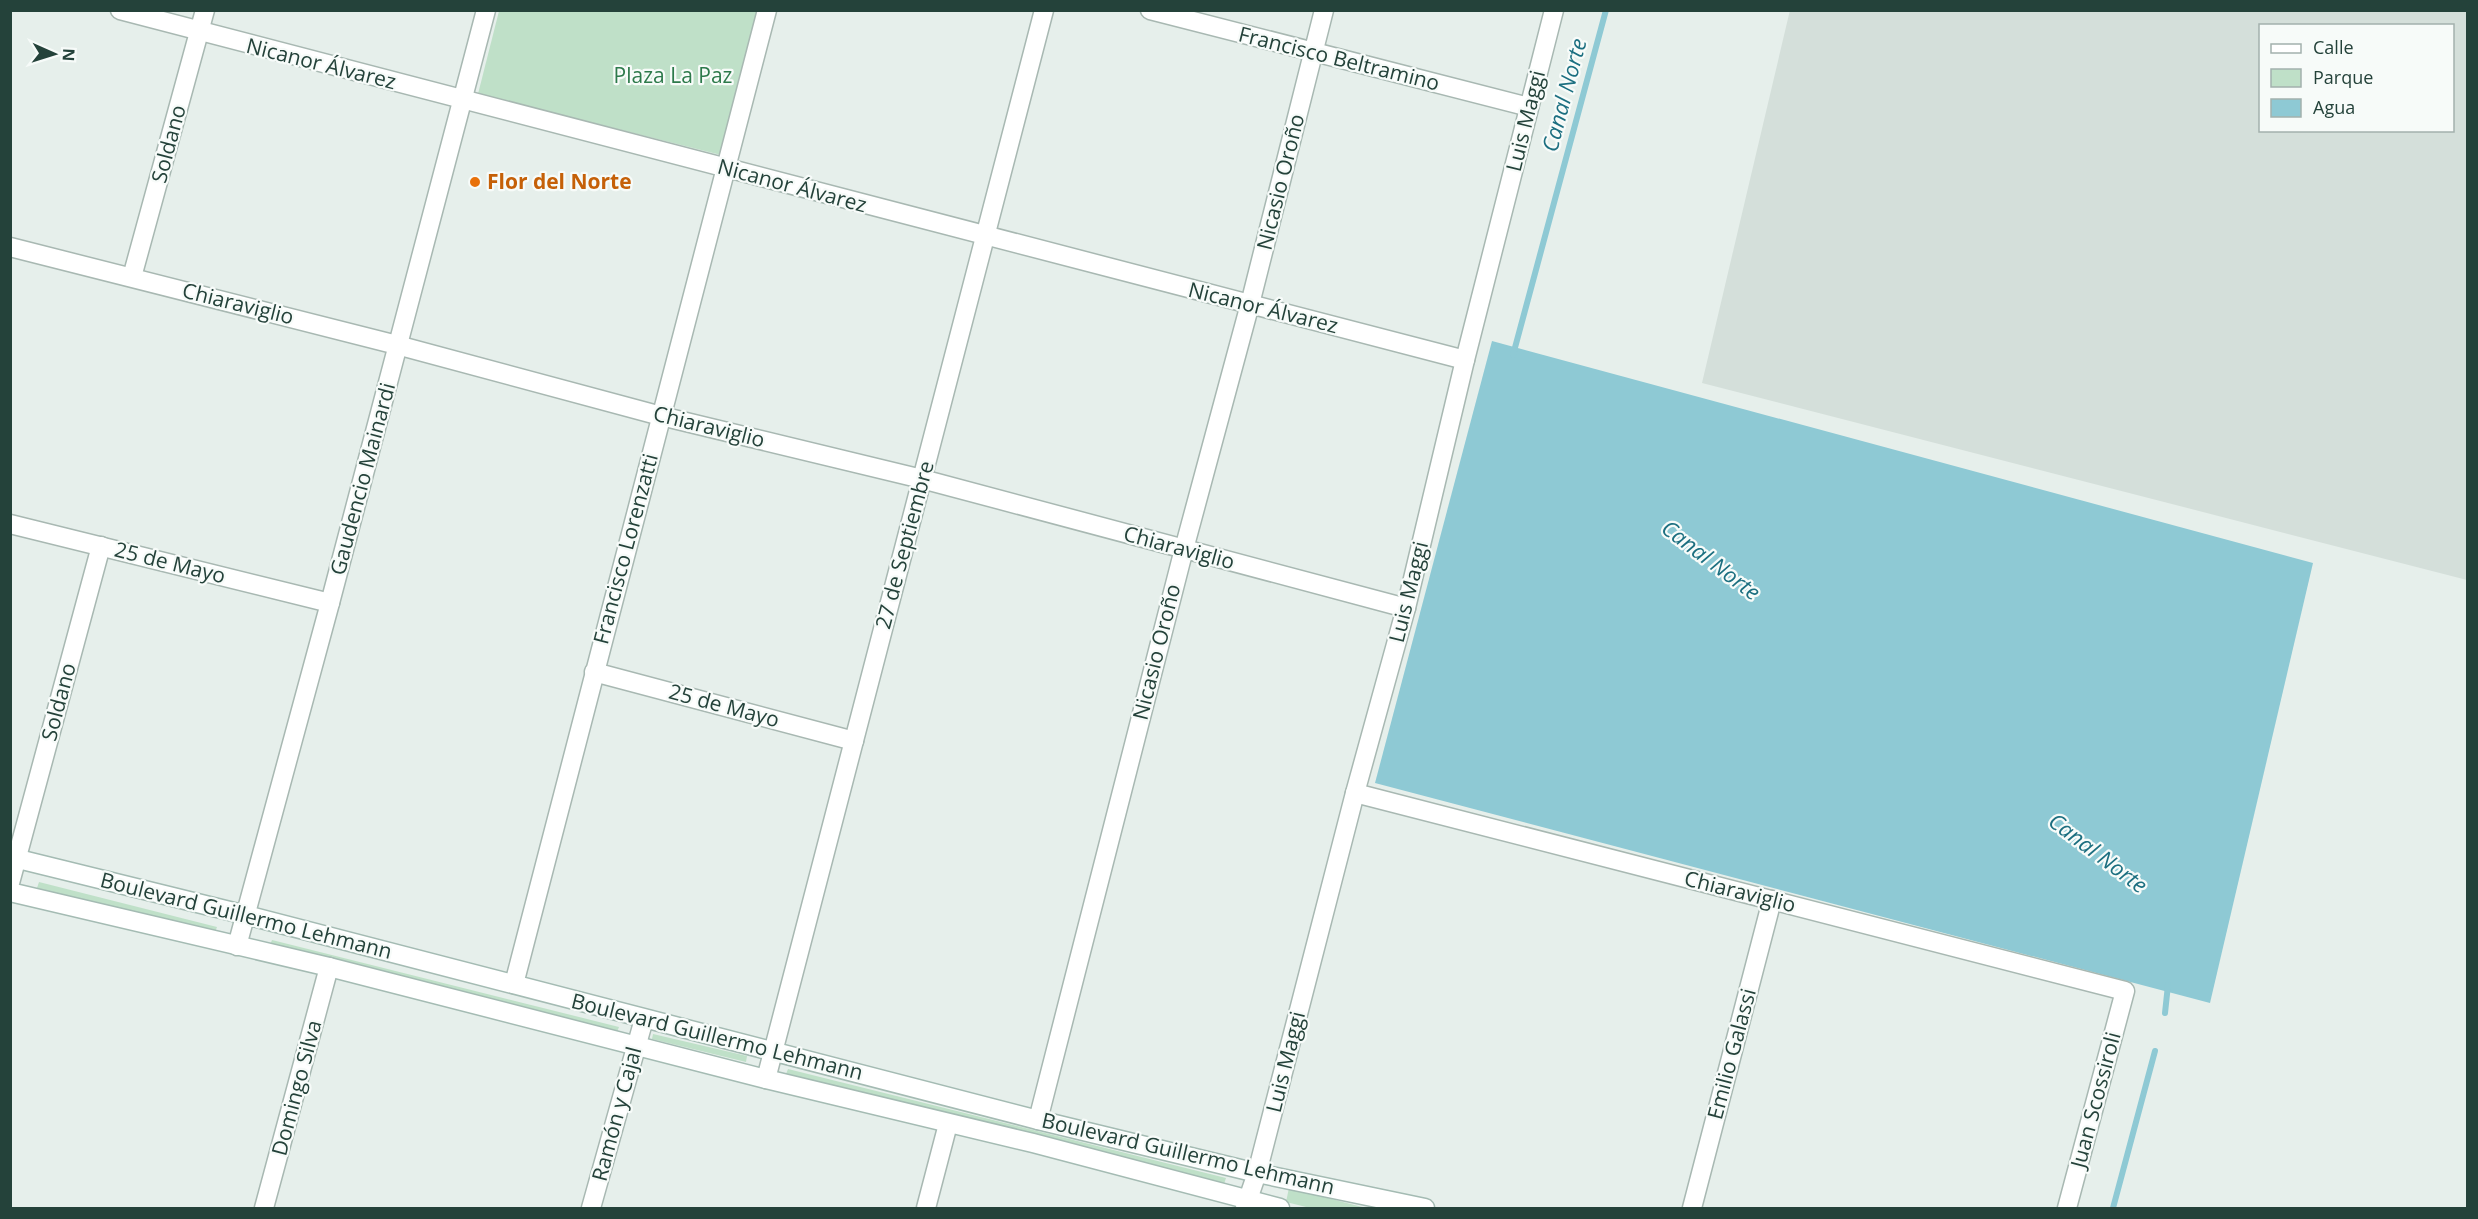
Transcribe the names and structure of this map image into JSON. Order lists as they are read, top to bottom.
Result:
{
  "streets": {
    "street": [
      "Francisco Beltramino",
      "Nicanor Álvarez",
      "Luis Maggi",
      "Soldano",
      "Nicasio Oroño",
      "Chiaraviglio",
      "Gaudencio Mainardi",
      "27 de Septiembre",
      "Francisco Lorenzatti",
      "25 de Mayo",
      "Boulevard Guillermo Lehmann",
      "Emilio Galassi",
      "Domingo Silva",
      "Juan Scossiroli",
      "Ramón y Cajal"
    ]
  },
  "crossings": [
    ["Francisco Beltramino", "Luis Maggi"],
    ["Francisco Beltramino", "Nicasio Oroño"],
    ["Nicanor Álvarez", "Luis Maggi"],
    ["Nicanor Álvarez", "Soldano"],
    ["Nicanor Álvarez", "Nicasio Oroño"],
    ["Nicanor Álvarez", "Gaudencio Mainardi"],
    ["Nicanor Álvarez", "27 de Septiembre"],
    ["Nicanor Álvarez", "Francisco Lorenzatti"],
    ["Luis Maggi", "Chiaraviglio"],
    ["Luis Maggi", "Boulevard Guillermo Lehmann"],
    ["Soldano", "Chiaraviglio"],
    ["Soldano", "25 de Mayo"],
    ["Soldano", "Boulevard Guillermo Lehmann"],
    ["Nicasio Oroño", "Chiaraviglio"],
    ["Nicasio Oroño", "Boulevard Guillermo Lehmann"],
    ["Chiaraviglio", "Gaudencio Mainardi"],
    ["Chiaraviglio", "27 de Septiembre"],
    ["Chiaraviglio", "Francisco Lorenzatti"],
    ["Chiaraviglio", "Emilio Galassi"],
    ["Chiaraviglio", "Juan Scossiroli"],
    ["Gaudencio Mainardi", "25 de Mayo"],
    ["Gaudencio Mainardi", "Boulevard Guillermo Lehmann"],
    ["27 de Septiembre", "25 de Mayo"],
    ["27 de Septiembre", "Boulevard Guillermo Lehmann"],
    ["Francisco Lorenzatti", "25 de Mayo"],
    ["Francisco Lorenzatti", "Boulevard Guillermo Lehmann"],
    ["Boulevard Guillermo Lehmann", "Domingo Silva"],
    ["Boulevard Guillermo Lehmann", "Ramón y Cajal"]
  ],
  "water": ["Canal Norte"],
  "parks": ["Plaza La Paz"],
  "places": ["Flor del Norte"],
  "legend": ["Calle", "Parque", "Agua"],
  "north": "right"
}
